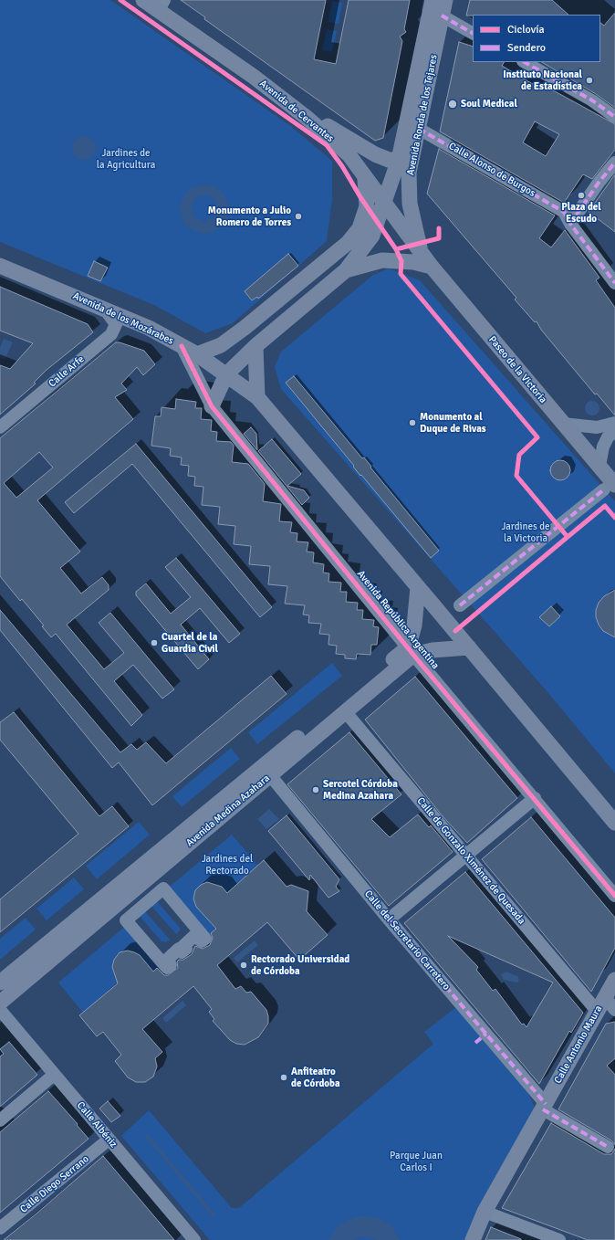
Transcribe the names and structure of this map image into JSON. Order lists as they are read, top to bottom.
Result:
{
  "streets": {
    "main road": [
      "Avenida de Cervantes",
      "Avenida Ronda de los Tejares",
      "Avenida de los Mozárabes",
      "Paseo de la Victoria",
      "Avenida Medina Azahara",
      "Calle Antonio Maura"
    ],
    "street": [
      "Calle Alonso de Burgos",
      "Calle Arfe",
      "Avenida República Argentina",
      "Calle de Gonzalo Ximénez de Quesada",
      "Calle del Secretario Carretero",
      "Calle Albéniz",
      "Calle Diego Serrano"
    ]
  },
  "crossings": [
    ["Avenida de Cervantes", "Avenida Ronda de los Tejares"],
    ["Avenida de Cervantes", "Paseo de la Victoria"],
    ["Avenida Ronda de los Tejares", "Calle Alonso de Burgos"],
    ["Avenida Ronda de los Tejares", "Paseo de la Victoria"],
    ["Avenida de los Mozárabes", "Calle Arfe"],
    ["Avenida de los Mozárabes", "Avenida República Argentina"],
    ["Avenida República Argentina", "Avenida Medina Azahara"],
    ["Avenida Medina Azahara", "Calle de Gonzalo Ximénez de Quesada"],
    ["Avenida Medina Azahara", "Calle del Secretario Carretero"],
    ["Calle de Gonzalo Ximénez de Quesada", "Calle Antonio Maura"],
    ["Calle del Secretario Carretero", "Calle Antonio Maura"],
    ["Calle Albéniz", "Calle Diego Serrano"]
  ],
  "parks": [
    "Jardines de la Agricultura",
    "Jardines de la Victoria",
    "Jardines del Rectorado",
    "Parque Juan Carlos I"
  ],
  "places": [
    "Instituto Nacional de Estadística",
    "Soul Medical",
    "Plaza del Escudo",
    "Monumento a Julio Romero de Torres",
    "Monumento al Duque de Rivas",
    "Cuartel de la Guardia Civil",
    "Sercotel Córdoba Medina Azahara",
    "Rectorado Universidad de Córdoba",
    "Anfiteatro de Córdoba"
  ],
  "legend": ["Ciclovía", "Sendero"]
}
